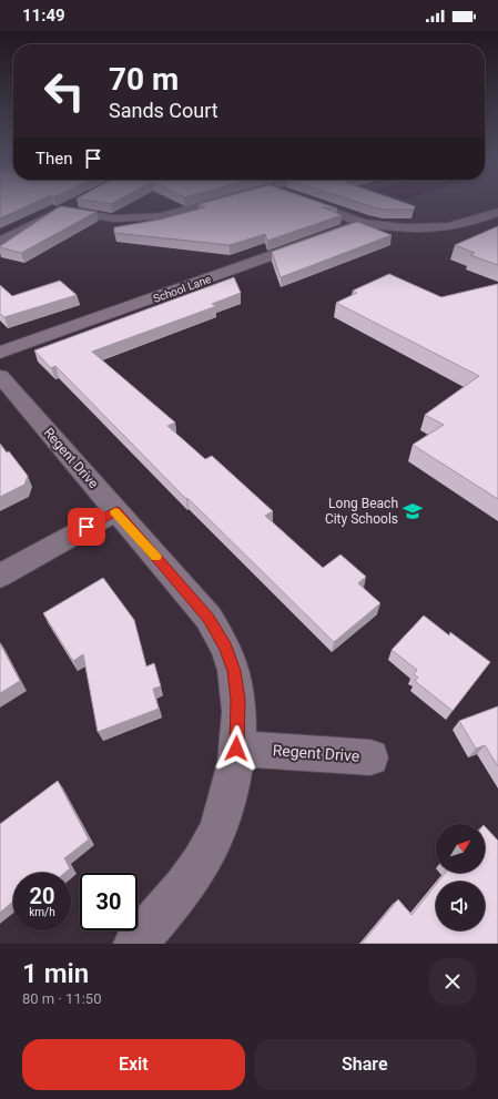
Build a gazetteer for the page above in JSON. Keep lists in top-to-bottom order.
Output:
{
  "streets": {
    "street": ["School Lane", "Regent Drive"]
  },
  "places": {
    "school or university": ["Long Beach City Schools"]
  },
  "north": "top right",
  "page": {
    "status": "11:49",
    "turn": ["70 m", "Sands Court"],
    "then": "Then",
    "speed": "20 km/h",
    "limit": "30",
    "heading": ["1 min", "80 m · 11:50"],
    "buttons": ["Exit", "Share"]
  }
}
